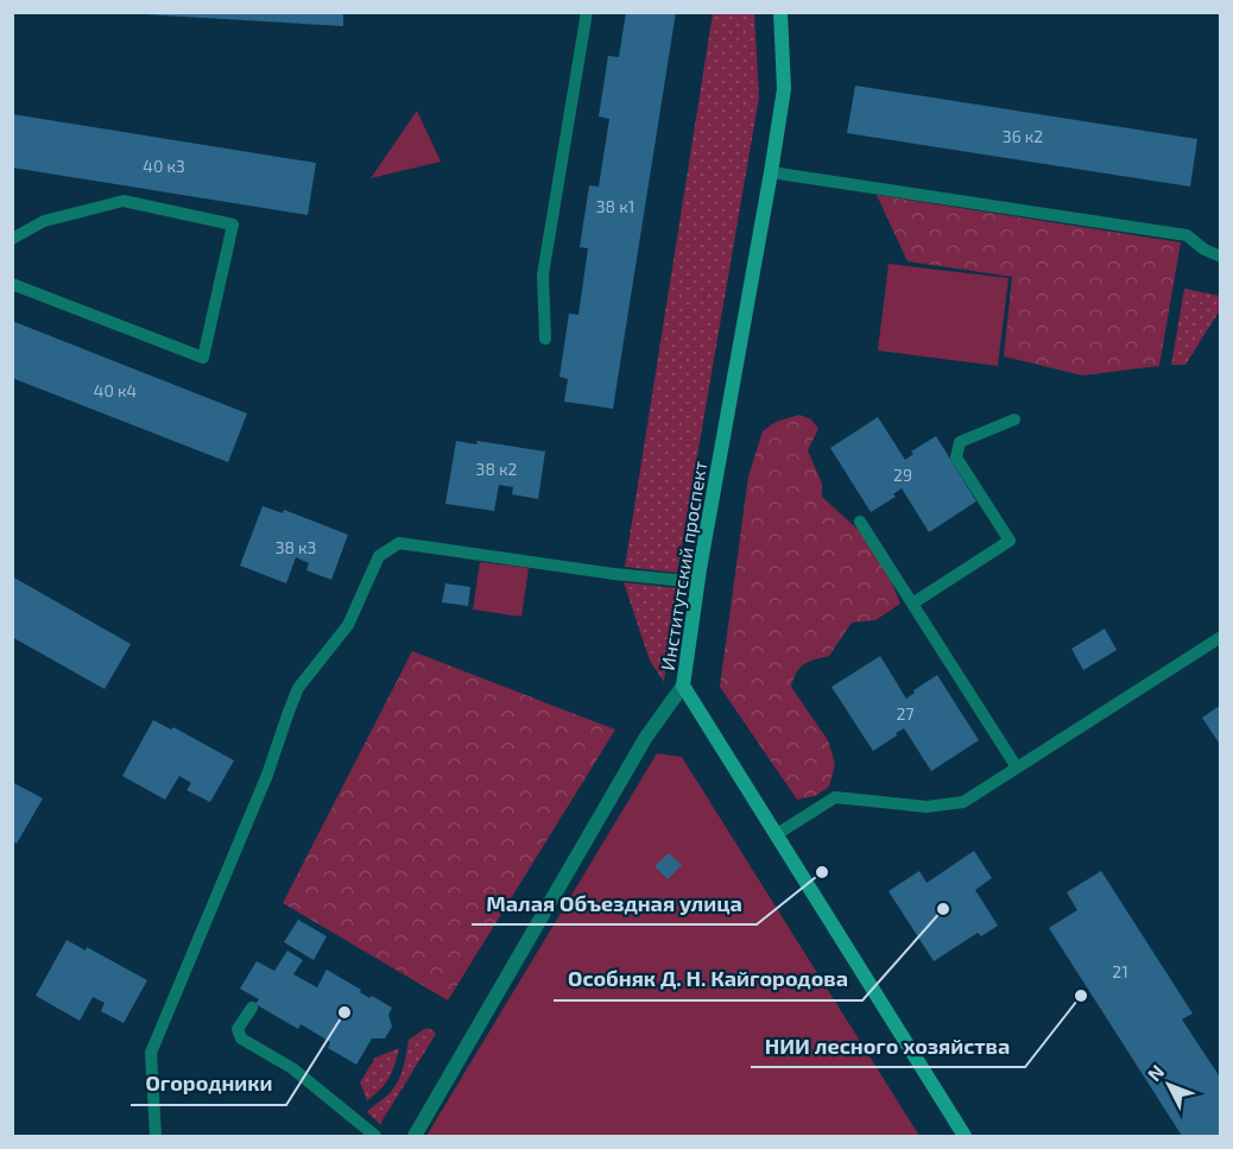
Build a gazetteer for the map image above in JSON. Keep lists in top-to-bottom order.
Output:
{
  "streets": {
    "street": ["Институтский проспект"]
  },
  "places": [
    "Малая Объездная улица",
    "Особняк Д. Н. Кайгородова",
    "НИИ лесного хозяйства",
    "Огородники"
  ],
  "house_numbers": [
    "36 к2",
    "40 к3",
    "38 к1",
    "40 к4",
    "38 к2",
    "29",
    "38 к3",
    "27",
    "21"
  ],
  "north": "top left"
}
